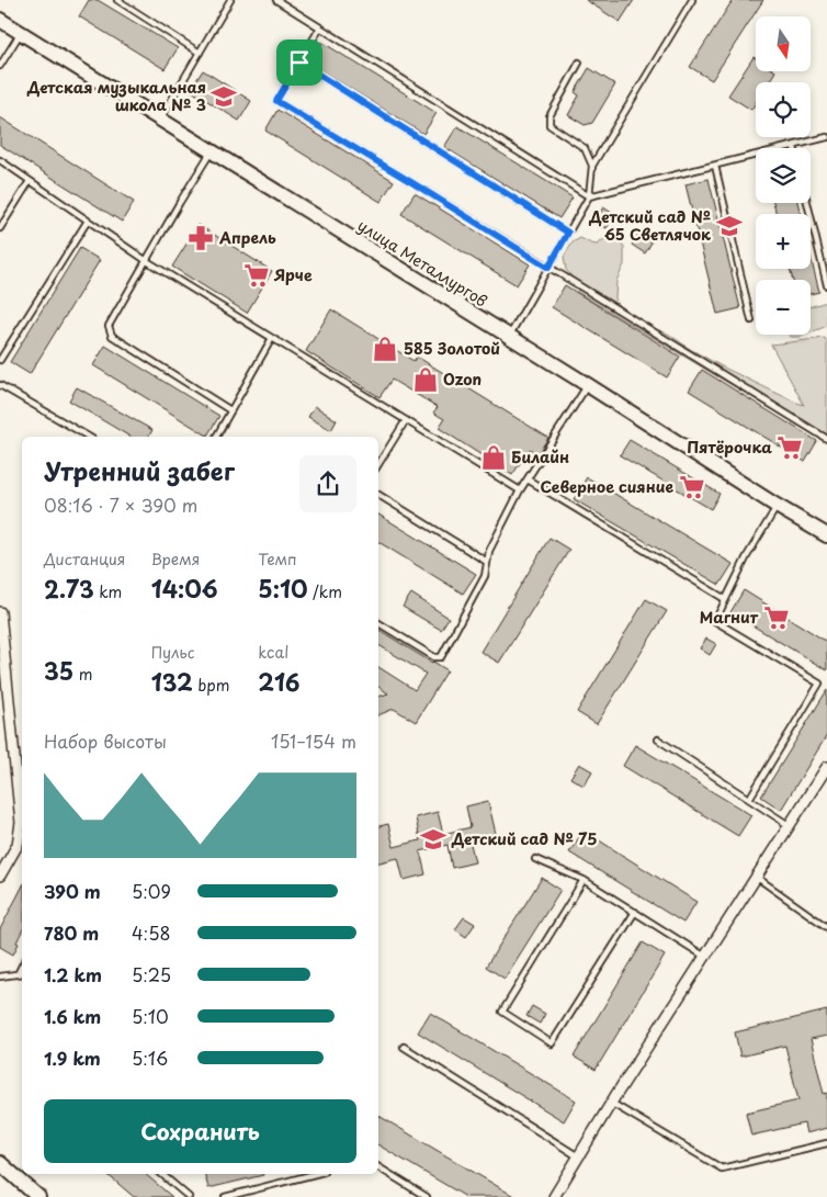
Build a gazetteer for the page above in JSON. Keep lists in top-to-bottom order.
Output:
{
  "streets": {
    "main road": ["улица Металлургов"]
  },
  "places": {
    "school or university": ["Детская музыкальная школа № 3", "Детский сад № 65 Светлячок", "Детский сад № 75"],
    "pharmacy": ["Апрель"],
    "supermarket": [
      "Ярче",
      "Пятёрочка",
      "Северное сияние",
      "Магнит"
    ],
    "shop": ["585 Золотой", "Ozon", "Билайн"]
  },
  "north": "bottom",
  "page": {
    "map_buttons": ["+", "−"],
    "heading": ["Утренний забег", "08:16 · 7 × 390 m"],
    "stats": [
      ["Дистанция", "2.73 km"],
      ["Время", "14:06"],
      ["Темп", "5:10 /km"],
      ["35 m"],
      ["Пульс", "132 bpm"],
      ["kcal", "216"]
    ],
    "chart": ["Набор высоты", "151–154 m"],
    "list": [
      {
        "name": "390 m",
        "note": "5:09"
      },
      {
        "name": "780 m",
        "note": "4:58"
      },
      {
        "name": "1.2 km",
        "note": "5:25"
      },
      {
        "name": "1.6 km",
        "note": "5:10"
      },
      {
        "name": "1.9 km",
        "note": "5:16"
      }
    ],
    "buttons": "Сохранить"
  }
}
